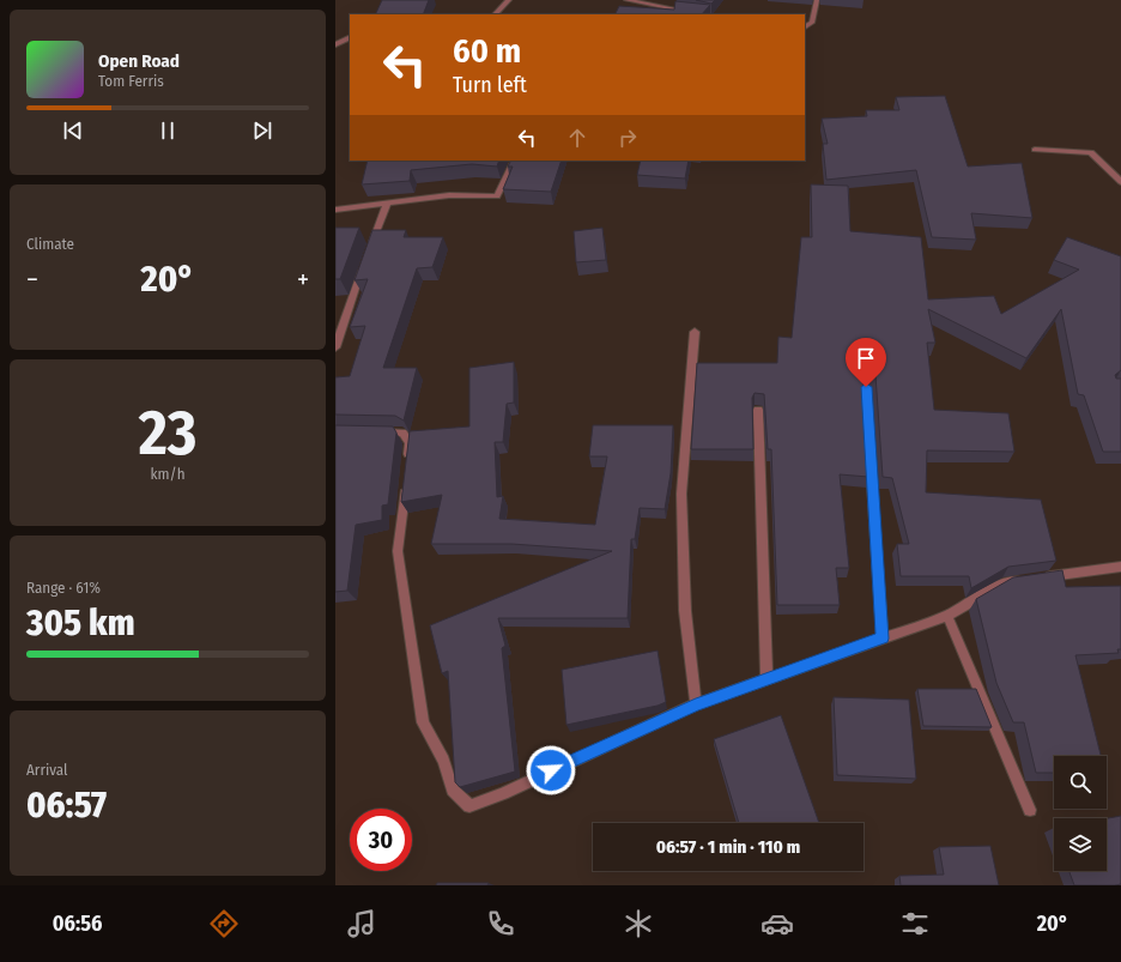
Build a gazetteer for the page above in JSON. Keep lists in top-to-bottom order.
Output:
{
  "page": {
    "turn": ["60 m", "Turn left"],
    "song": ["Open Road", "Tom Ferris"],
    "tile": [
      "Climate",
      ["23", "km/h"],
      ["Range · 61%", "305 km"],
      ["Arrival", "06:57"]
    ],
    "heat": ["−", "20°", "+"],
    "limit": "30",
    "trip": "06:57 · 1 min · 110 m",
    "tabs": ["06:56", "20°"]
  }
}
